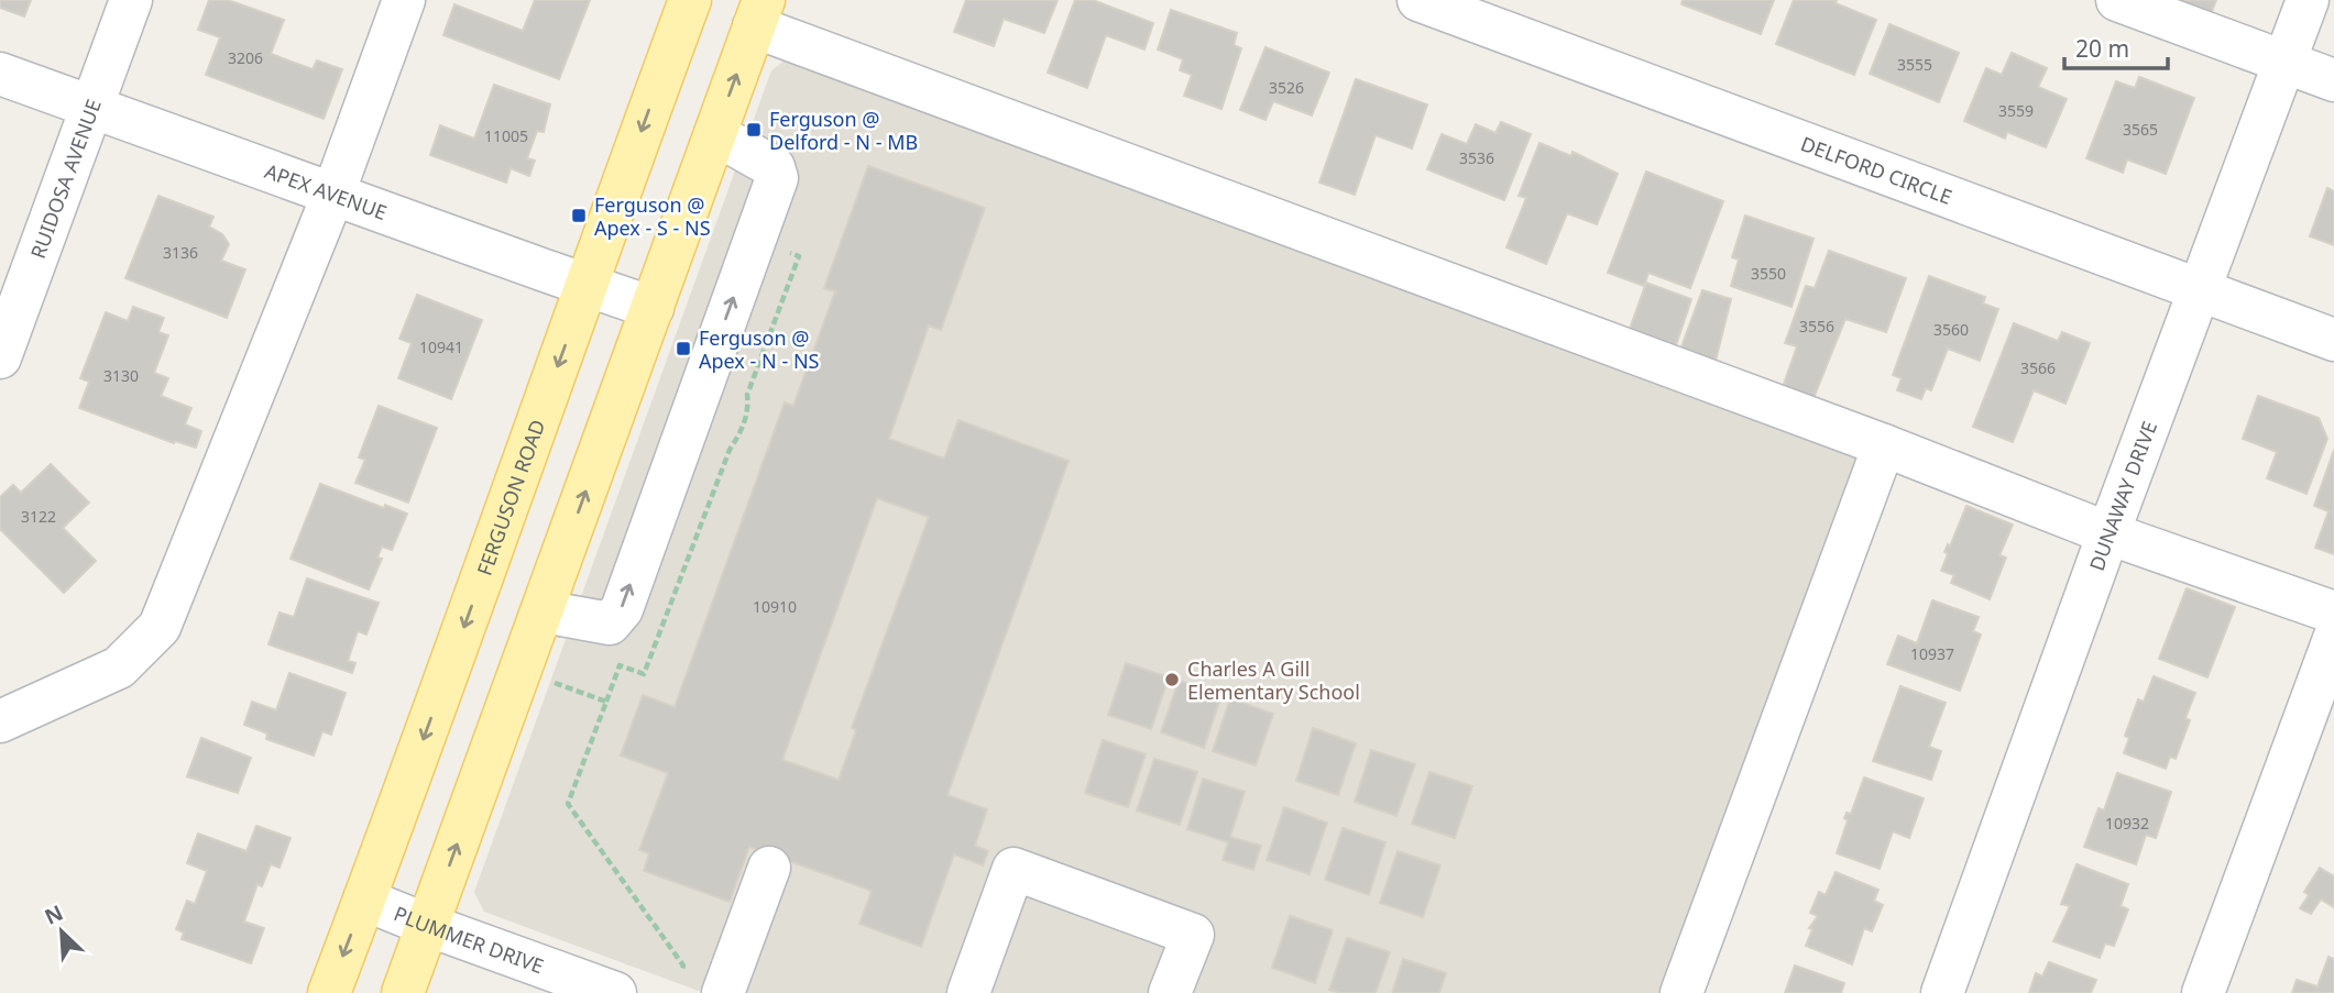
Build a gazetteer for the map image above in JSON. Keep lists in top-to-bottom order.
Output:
{
  "streets": {
    "main road": ["FERGUSON ROAD"],
    "street": [
      "DELFORD CIRCLE",
      "RUIDOSA AVENUE",
      "APEX AVENUE",
      "DUNAWAY DRIVE",
      "PLUMMER DRIVE"
    ]
  },
  "crossings": [
    ["DELFORD CIRCLE", "DUNAWAY DRIVE"],
    ["RUIDOSA AVENUE", "APEX AVENUE"],
    ["APEX AVENUE", "FERGUSON ROAD"],
    ["FERGUSON ROAD", "PLUMMER DRIVE"]
  ],
  "places": {
    "transit": ["Ferguson @ Delford - N - MB", "Ferguson @ Apex - S - NS", "Ferguson @ Apex - N - NS"],
    "other": ["Charles A Gill Elementary School"]
  },
  "house_numbers": [
    "3206",
    "3555",
    "3526",
    "3559",
    "3565",
    "11005",
    "3536",
    "3136",
    "3550",
    "3556",
    "3560",
    "10941",
    "3566",
    "3130",
    "3122",
    "10910",
    "10937",
    "10932"
  ],
  "scale_bar": "20 m",
  "north": "top left"
}
